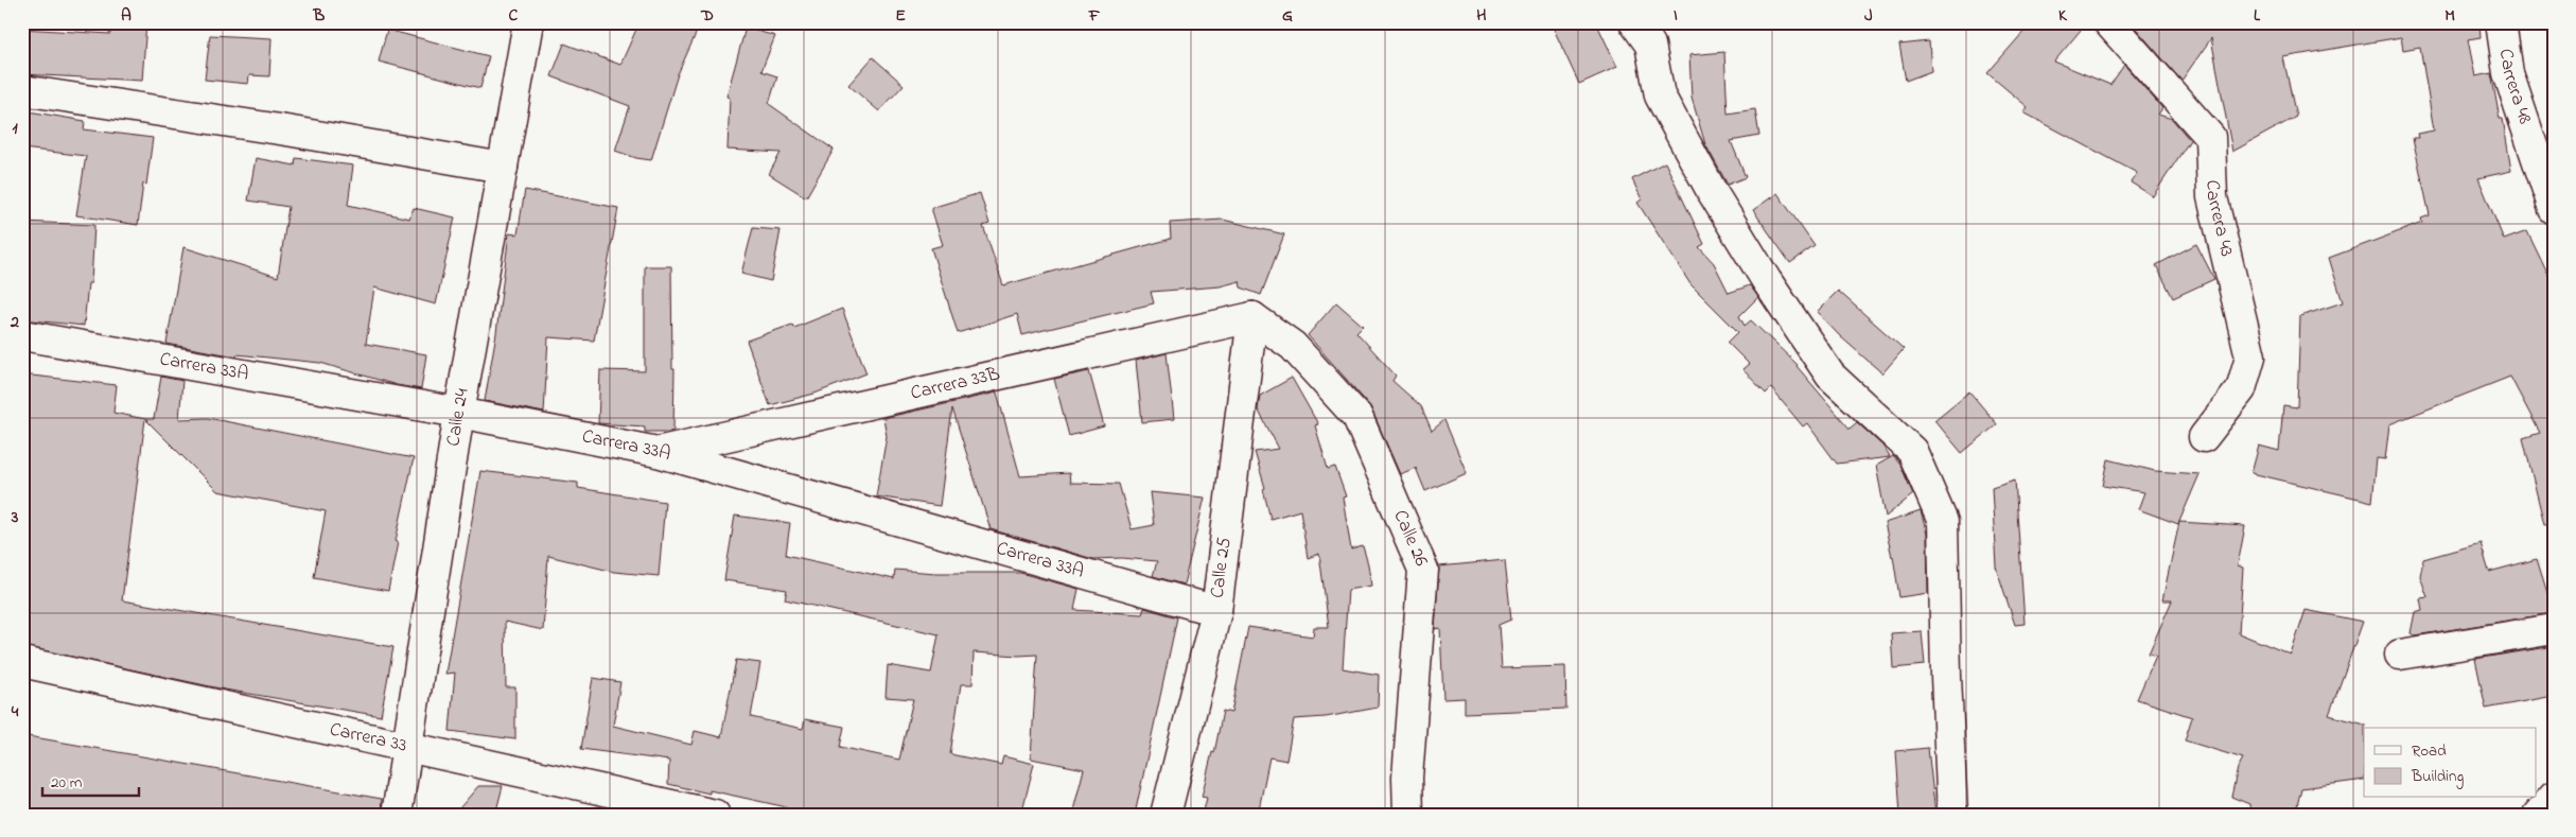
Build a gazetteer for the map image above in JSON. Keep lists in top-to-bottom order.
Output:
{
  "streets": {
    "street": [
      "Carrera 48",
      "Carrera 43",
      "Carrera 33A",
      "Carrera 33B",
      "Calle 24",
      "Calle 26",
      "Calle 25",
      "Carrera 33"
    ]
  },
  "crossings": [
    ["Carrera 33A", "Carrera 33B"],
    ["Carrera 33A", "Calle 24"],
    ["Carrera 33A", "Calle 25"],
    ["Carrera 33B", "Calle 26"],
    ["Carrera 33B", "Calle 25"],
    ["Calle 24", "Carrera 33"],
    ["Calle 26", "Calle 25"]
  ],
  "legend": ["Road", "Building"],
  "scale_bar": "20 m",
  "grid": {
    "columns": [
      "A",
      "B",
      "C",
      "D",
      "E",
      "F",
      "G",
      "H",
      "I",
      "J",
      "K",
      "L",
      "M"
    ],
    "rows": [
      "1",
      "2",
      "3",
      "4"
    ]
  }
}
